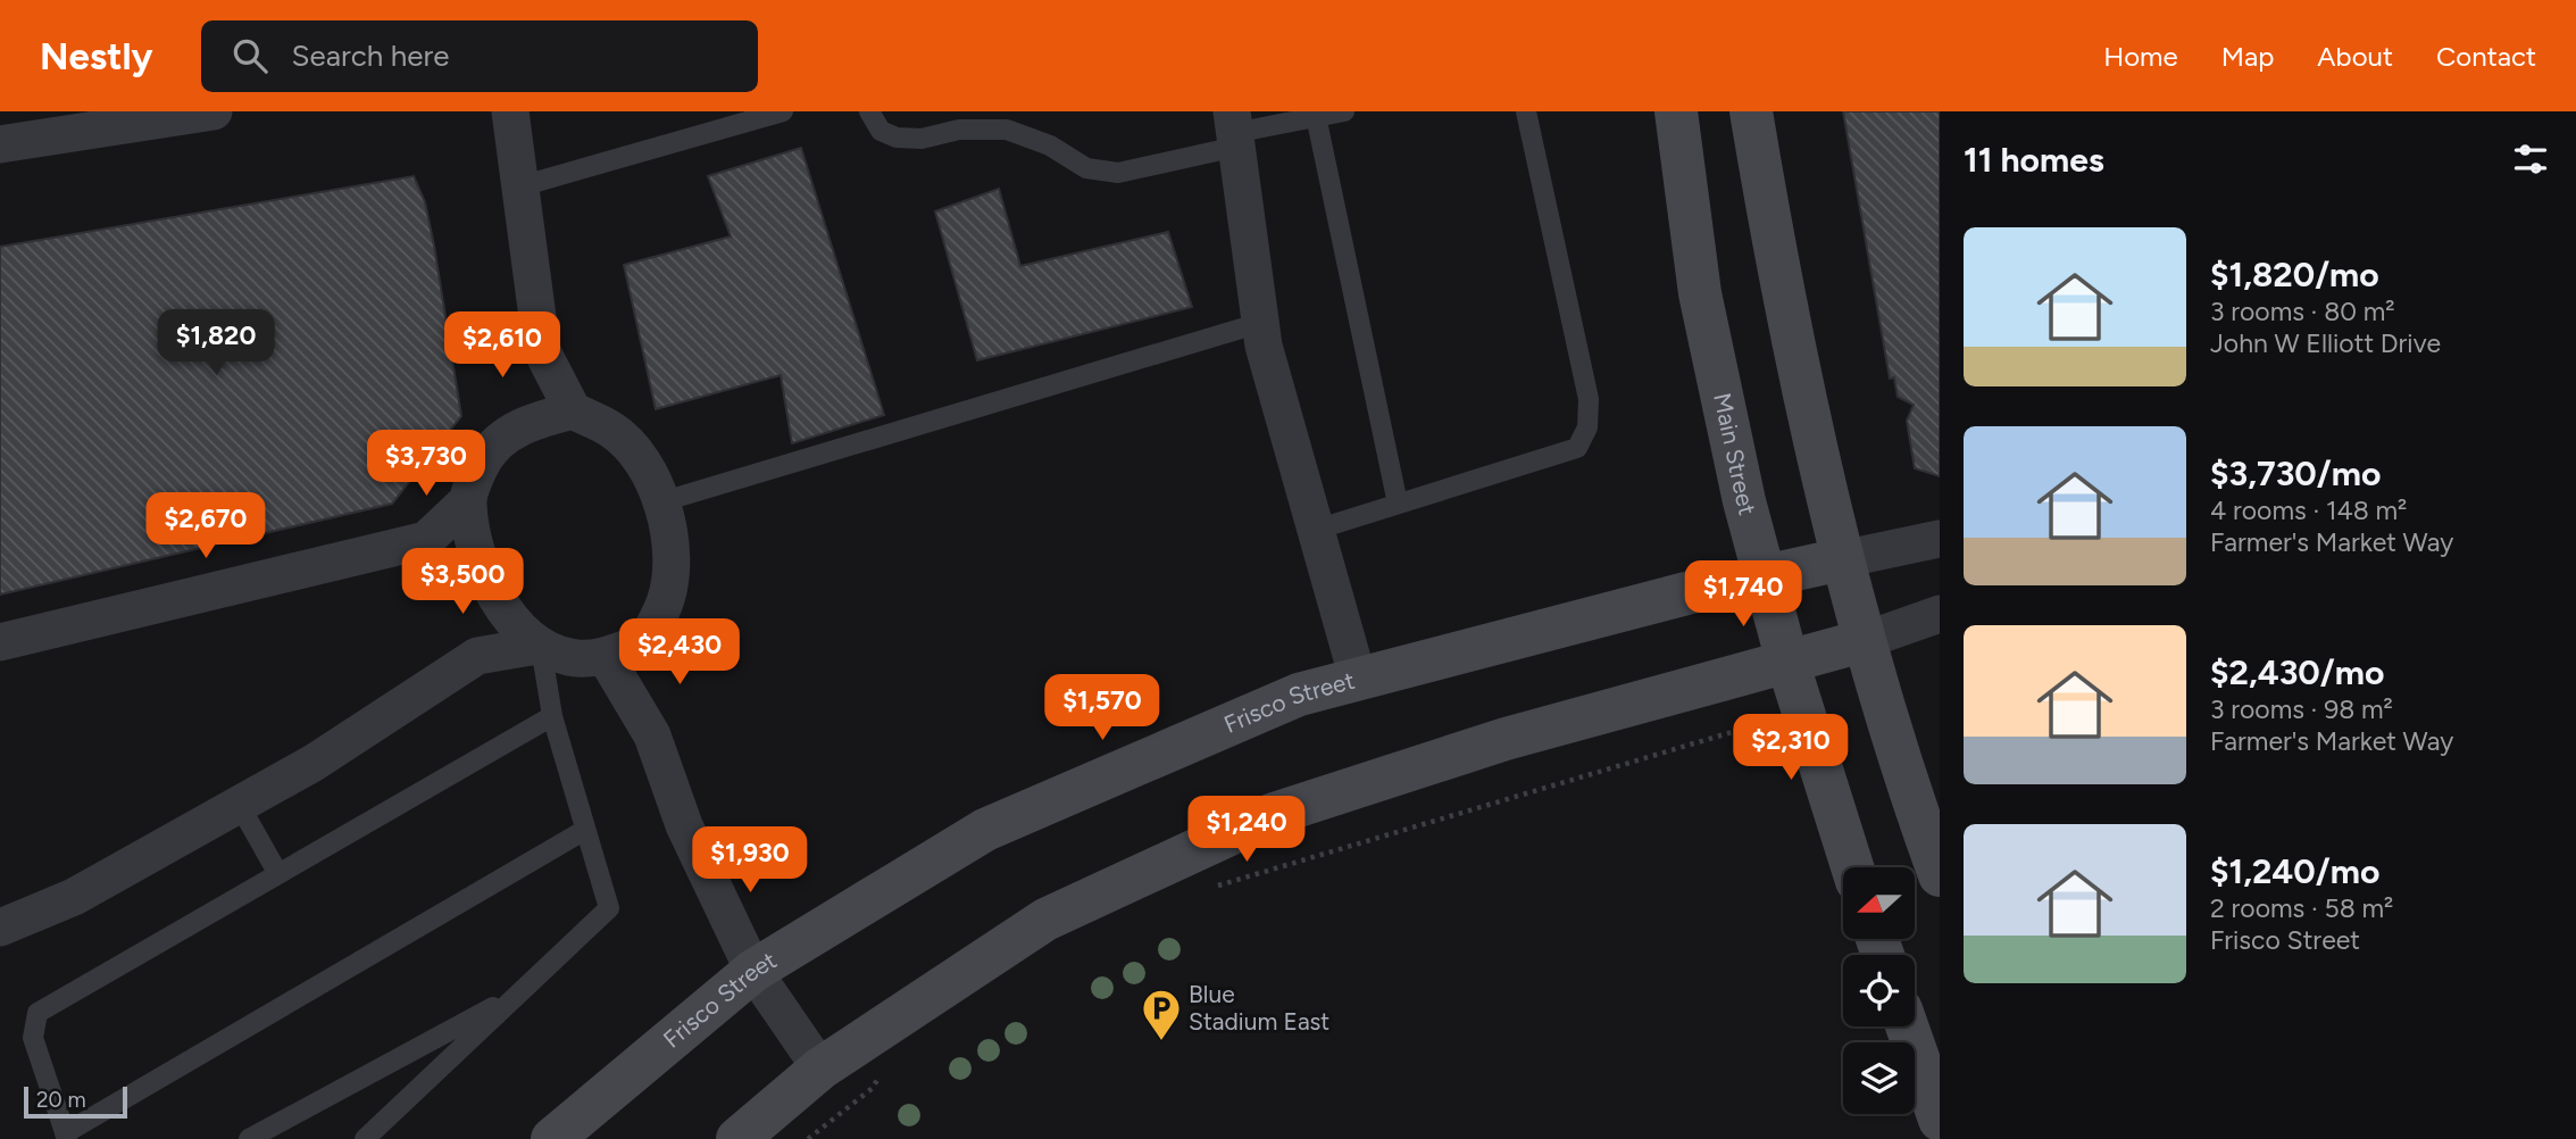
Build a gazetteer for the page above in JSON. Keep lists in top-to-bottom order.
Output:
{
  "streets": {
    "street": ["Main Street", "Frisco Street"]
  },
  "crossings": [
    ["Main Street", "Frisco Street"]
  ],
  "places": {
    "parking": ["Blue Stadium East"]
  },
  "scale_bar": "20 m",
  "north": "left",
  "page": {
    "header": "Nestly",
    "search": "Search here",
    "nav": [
      "Home",
      "Map",
      "About",
      "Contact"
    ],
    "heading": "11 homes",
    "list": [
      {
        "name": "$1,820/mo",
        "note": "3 rooms · 80 m² · John W Elliott Drive"
      },
      {
        "name": "$3,730/mo",
        "note": "4 rooms · 148 m² · Farmer's Market Way"
      },
      {
        "name": "$2,430/mo",
        "note": "3 rooms · 98 m² · Farmer's Market Way"
      },
      {
        "name": "$1,240/mo",
        "note": "2 rooms · 58 m² · Frisco Street"
      }
    ],
    "price": [
      "$1,820",
      "$2,610",
      "$3,730",
      "$2,670",
      "$3,500",
      "$1,740",
      "$2,430",
      "$1,570",
      "$2,310",
      "$1,240",
      "$1,930"
    ],
    "scale": "20 m"
  }
}
